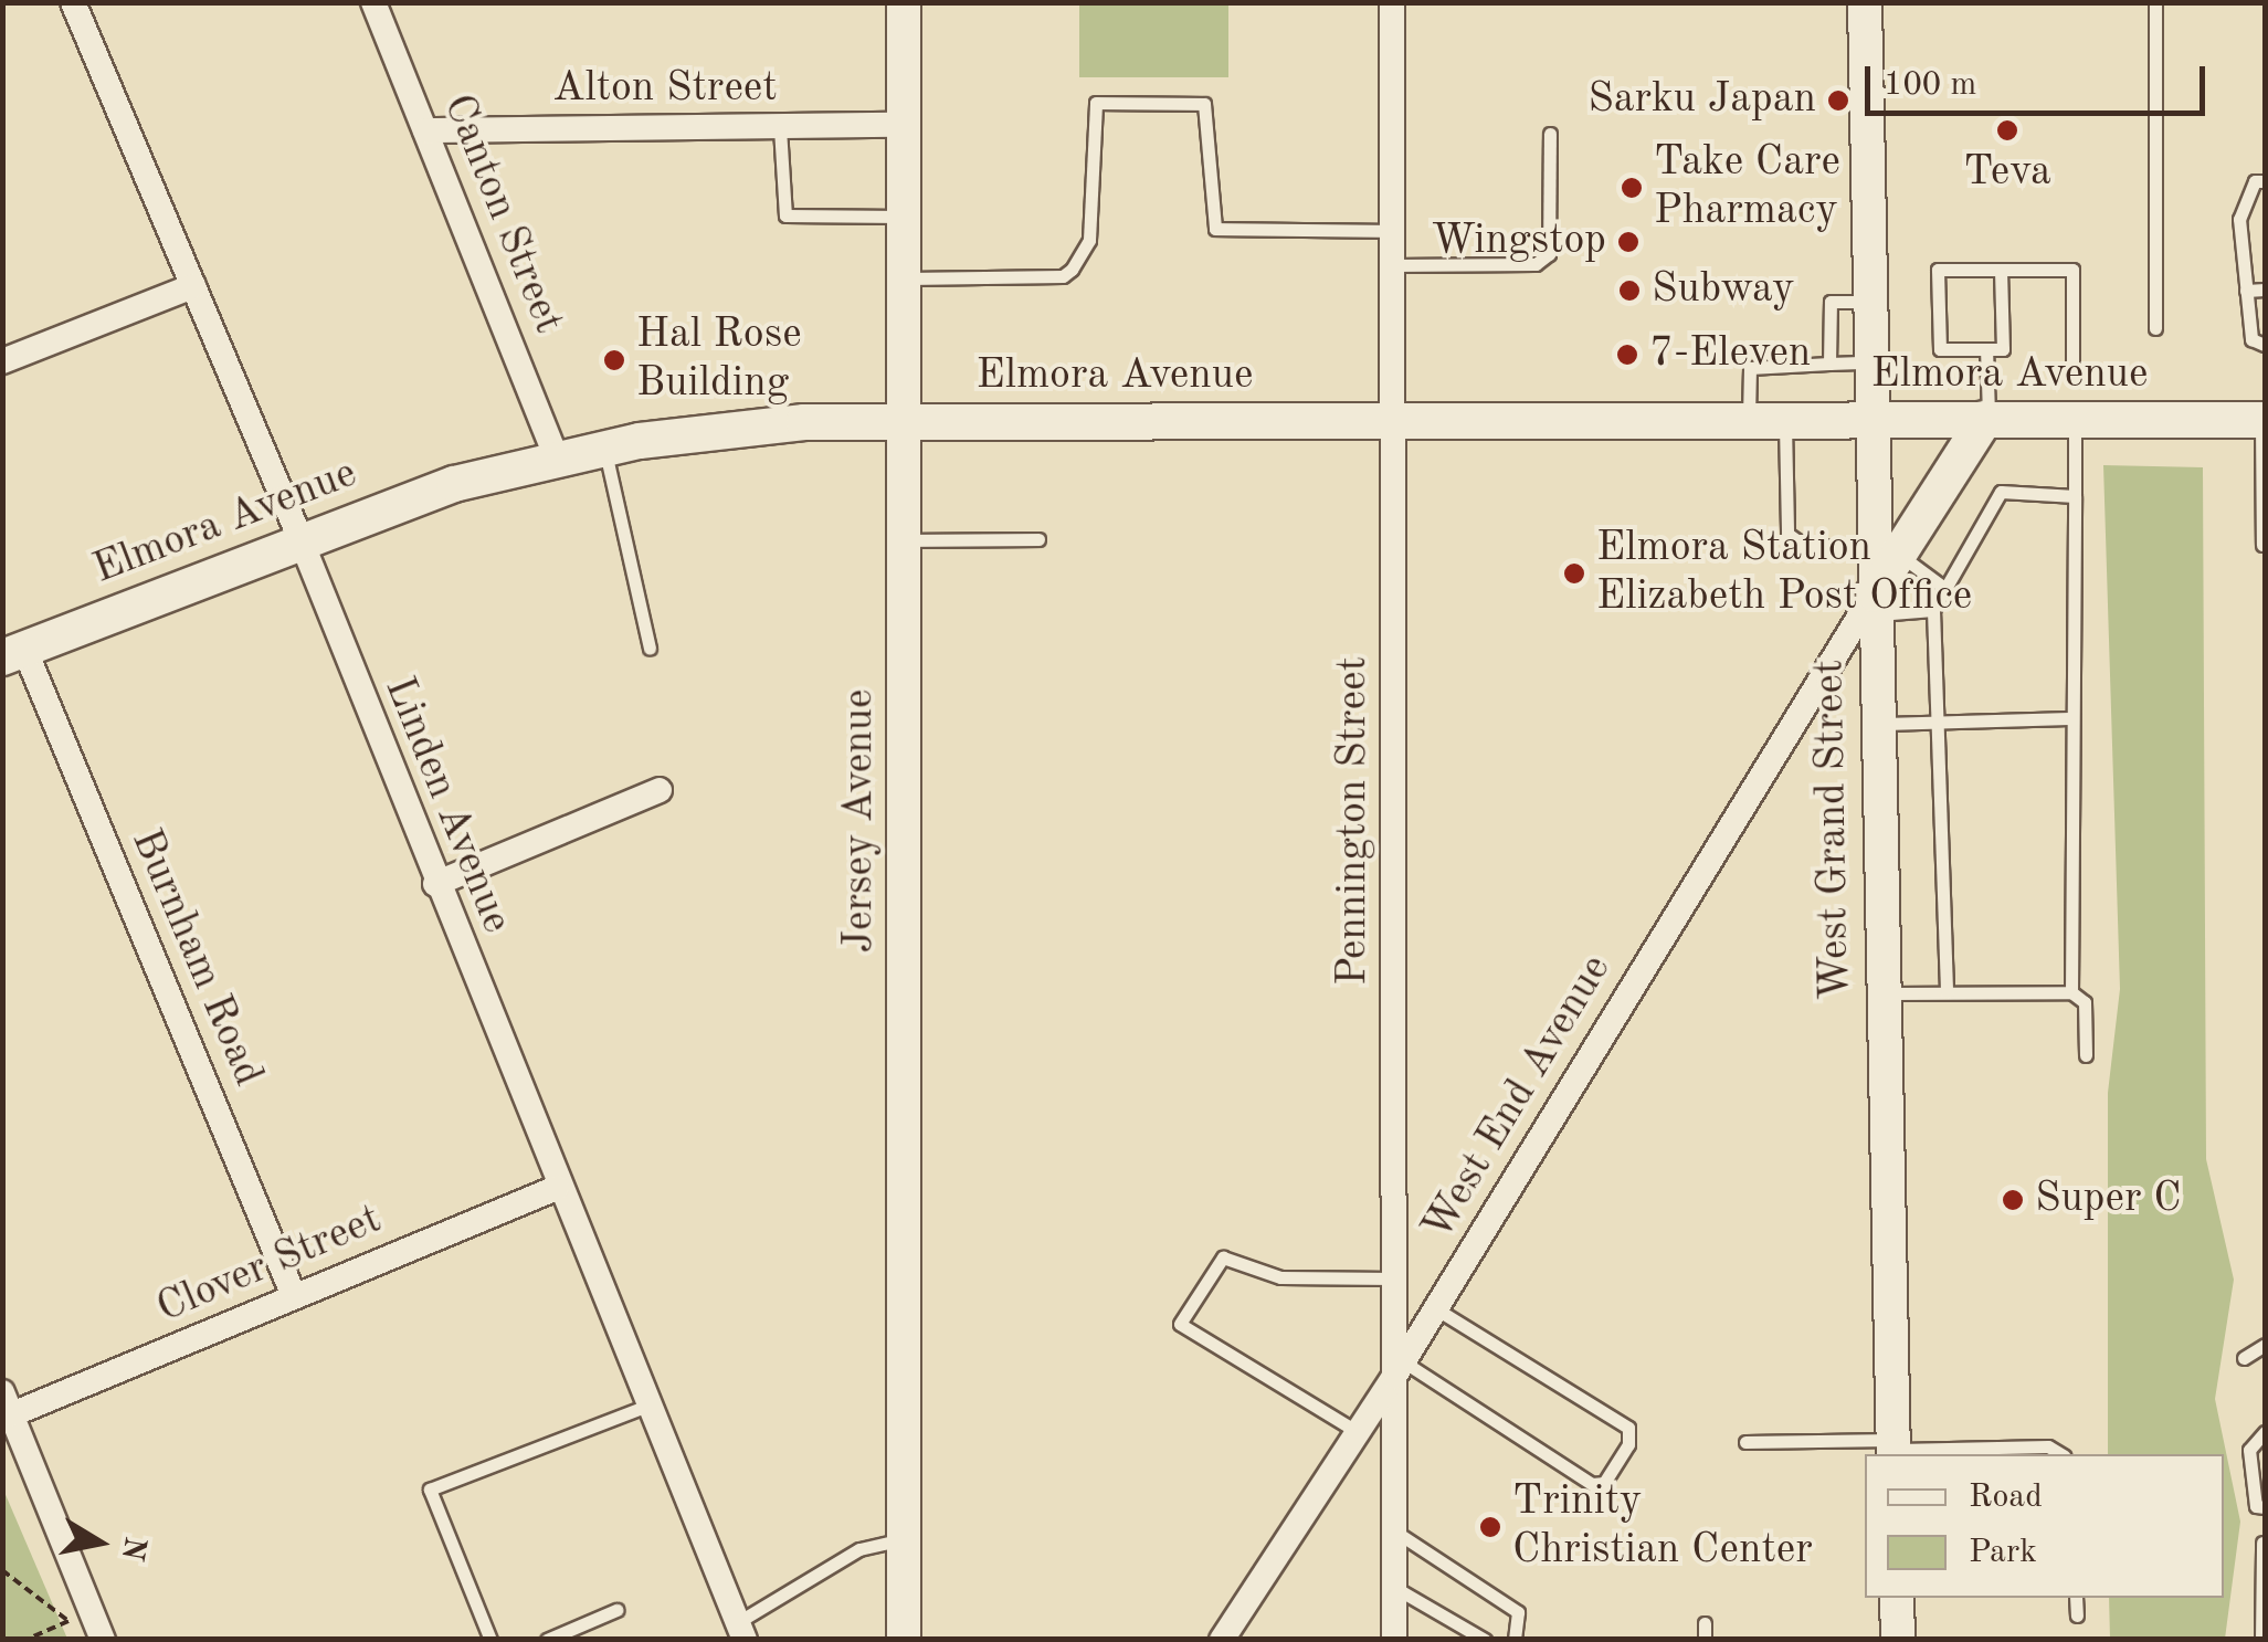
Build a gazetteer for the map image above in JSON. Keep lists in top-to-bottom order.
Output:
{
  "streets": {
    "main road": ["Elmora Avenue"],
    "street": [
      "Alton Street",
      "Canton Street",
      "Linden Avenue",
      "Jersey Avenue",
      "Pennington Street",
      "West Grand Street",
      "Burnham Road",
      "West End Avenue",
      "Clover Street"
    ]
  },
  "crossings": [
    ["Alton Street", "Canton Street"],
    ["Alton Street", "Jersey Avenue"],
    ["Canton Street", "Elmora Avenue"],
    ["Elmora Avenue", "Linden Avenue"],
    ["Elmora Avenue", "Jersey Avenue"],
    ["Elmora Avenue", "Pennington Street"],
    ["Elmora Avenue", "Burnham Road"],
    ["Linden Avenue", "Clover Street"],
    ["Pennington Street", "West End Avenue"],
    ["West Grand Street", "West End Avenue"],
    ["Burnham Road", "Clover Street"]
  ],
  "places": [
    "Sarku Japan",
    "Teva",
    "Take Care Pharmacy",
    "Wingstop",
    "Subway",
    "7-Eleven",
    "Hal Rose Building",
    "Elmora Station Elizabeth Post Office",
    "Super C",
    "Trinity Christian Center"
  ],
  "legend": ["Road", "Park"],
  "scale_bar": "100 m",
  "north": "right"
}
